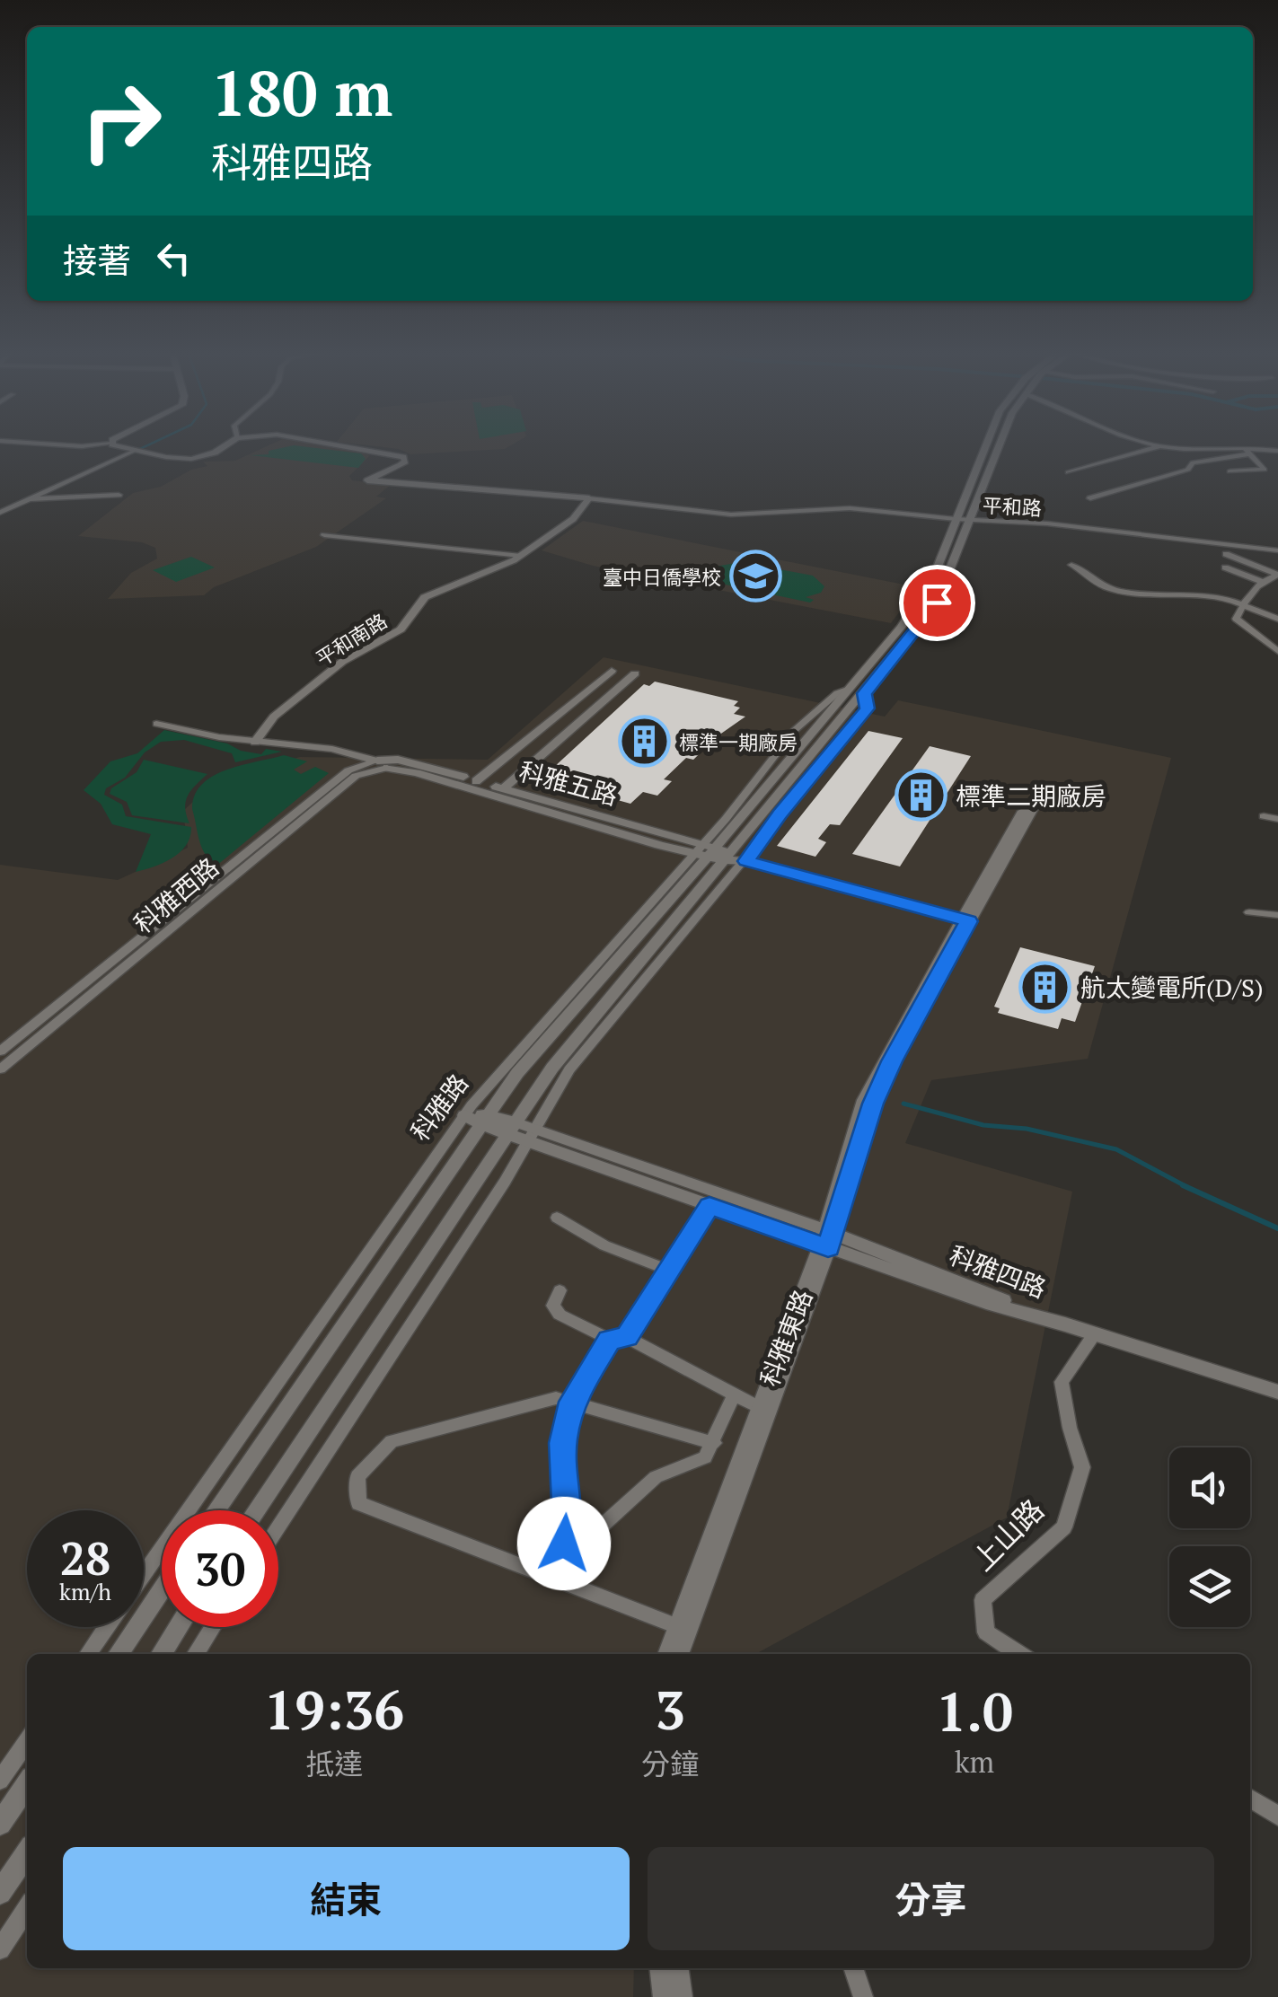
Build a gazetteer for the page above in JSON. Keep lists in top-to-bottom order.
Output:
{
  "streets": {
    "street": [
      "平和路",
      "平和南路",
      "科雅五路",
      "科雅西路",
      "科雅路",
      "科雅四路",
      "科雅東路",
      "上山路"
    ]
  },
  "crossings": [
    ["平和路", "平和南路"],
    ["平和路", "科雅路"],
    ["科雅五路", "科雅西路"],
    ["科雅五路", "科雅路"],
    ["科雅路", "科雅四路"],
    ["科雅四路", "科雅東路"],
    ["科雅四路", "上山路"]
  ],
  "places": {
    "school or university": ["臺中日僑學校"],
    "building": ["標準一期廠房", "標準二期廠房", "航太變電所(D/S)"]
  },
  "page": {
    "turn": ["180 m", "科雅四路"],
    "then": "接著",
    "speed": "28 km/h",
    "limit": "30",
    "eta": [
      "19:36",
      "抵達",
      "3",
      "分鐘",
      "1.0",
      "km"
    ],
    "buttons": ["結束", "分享"]
  }
}
